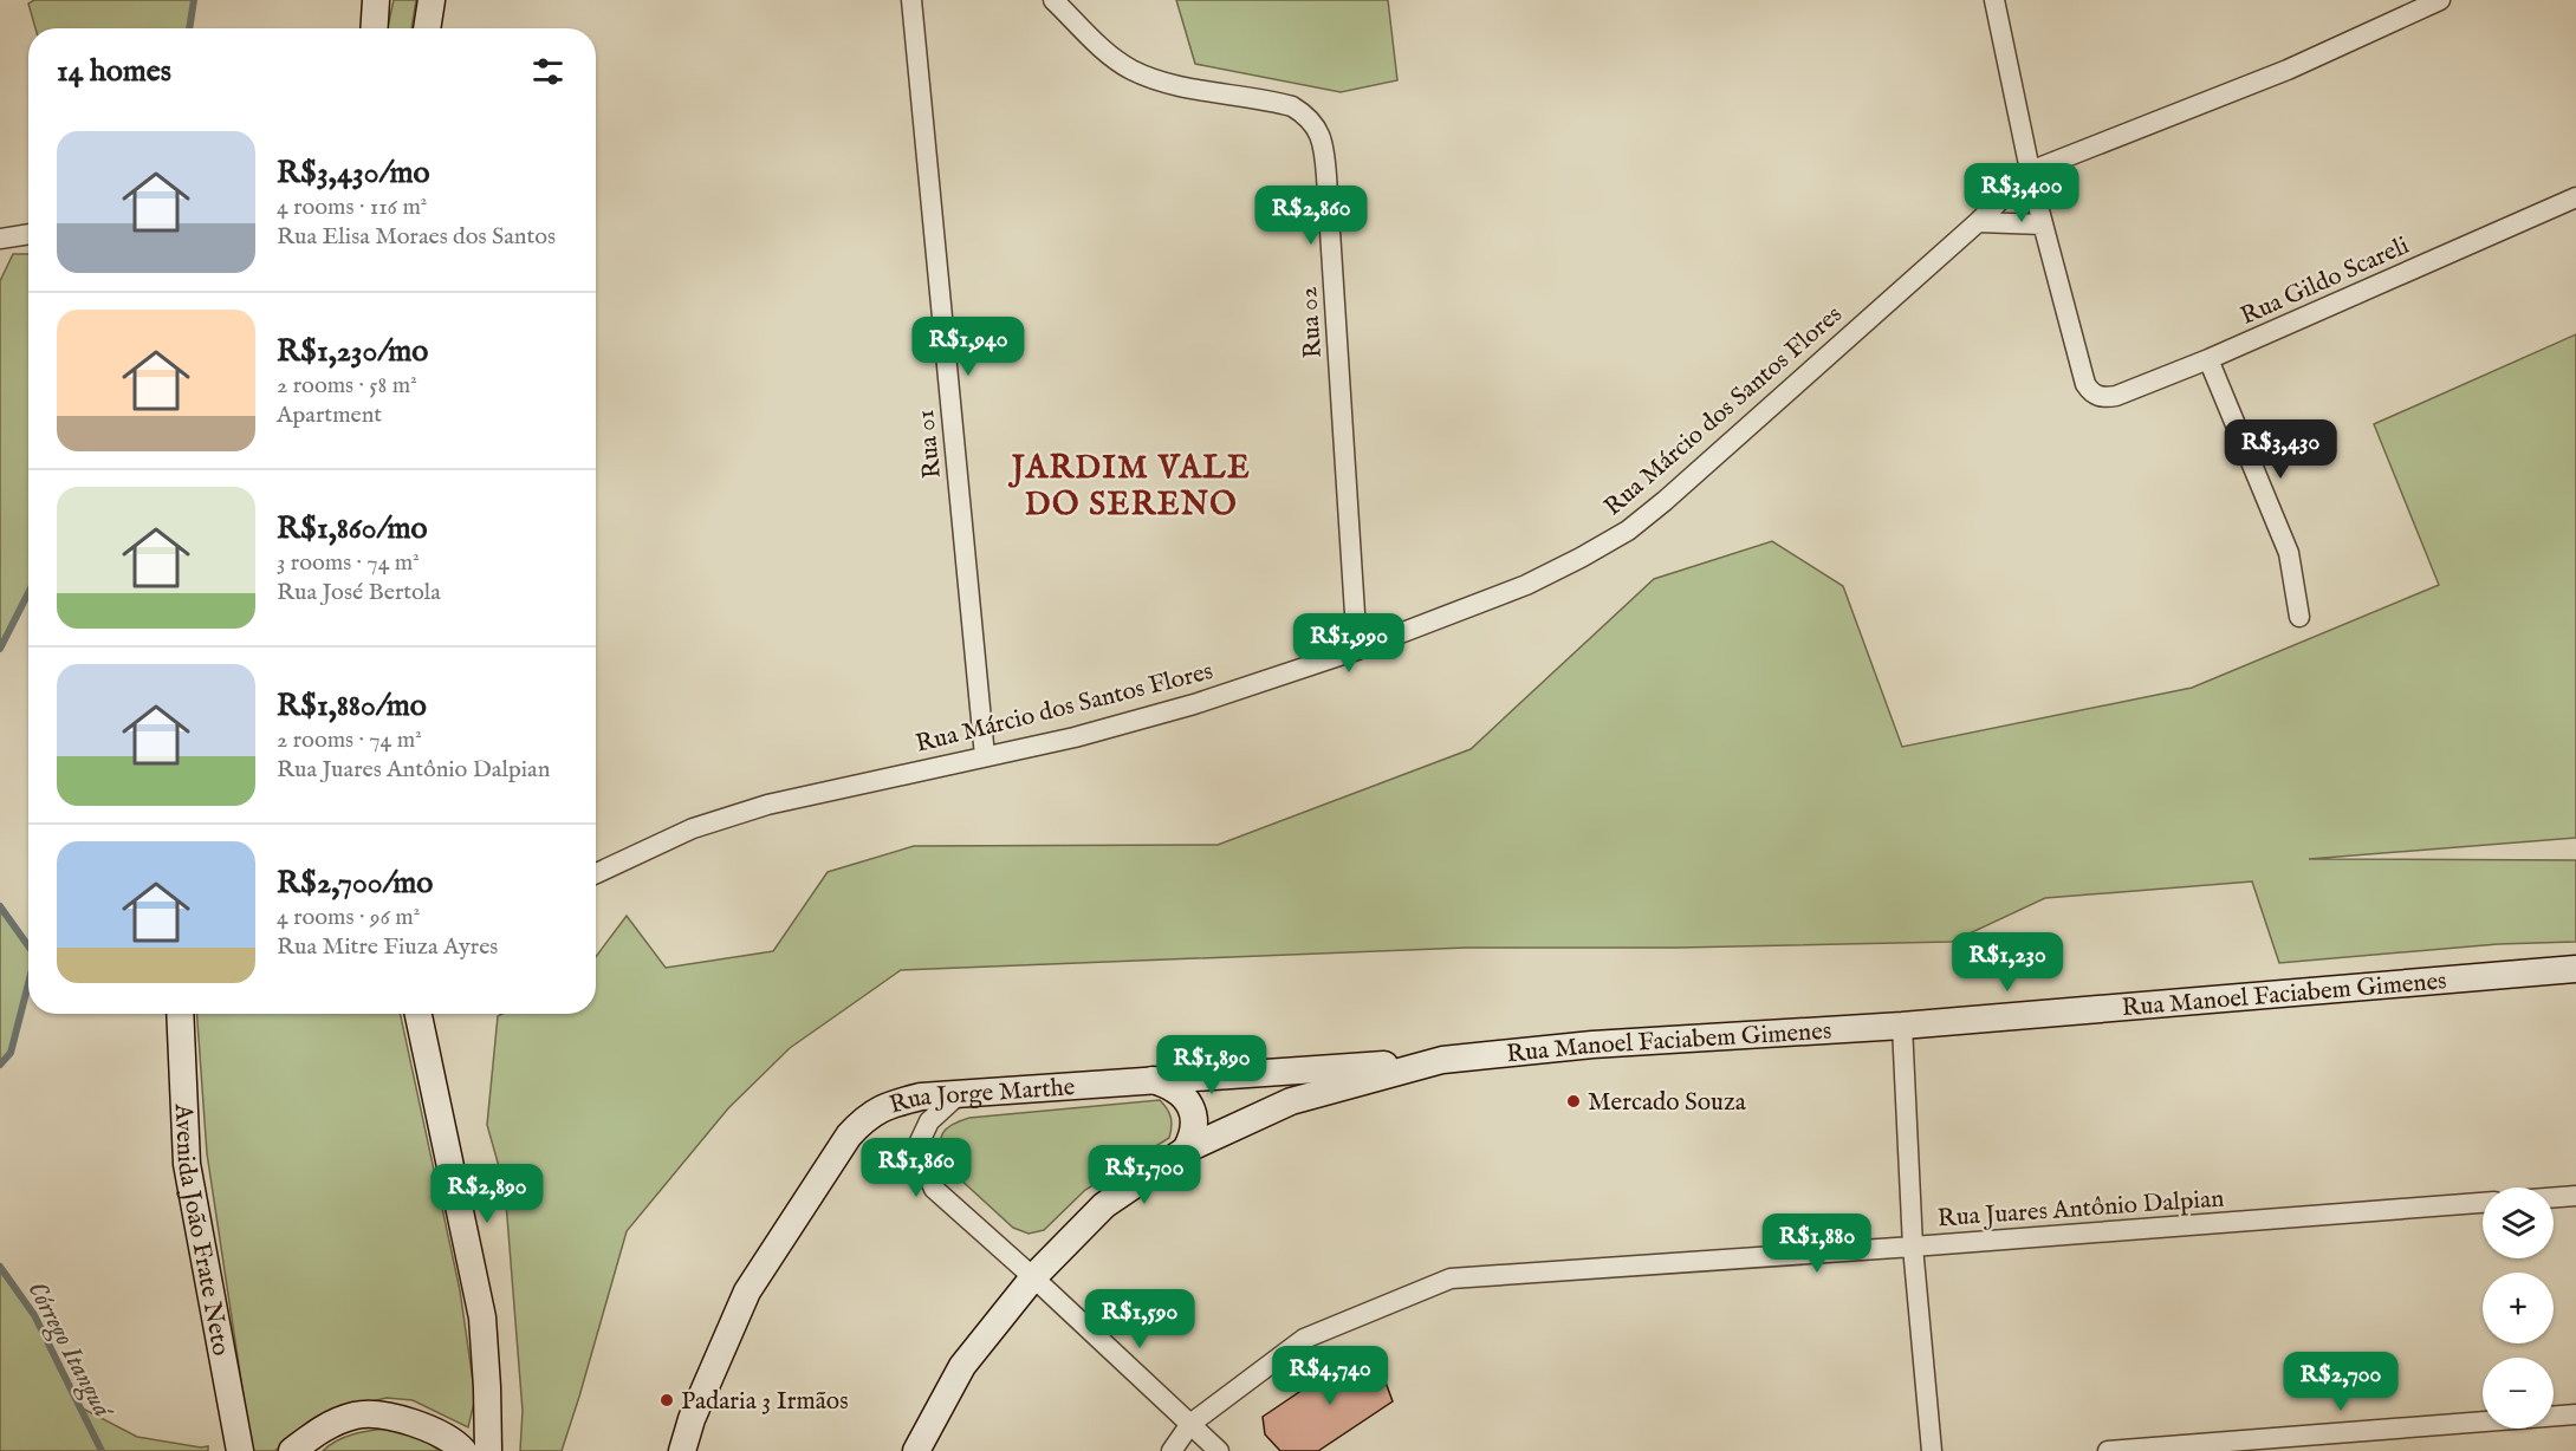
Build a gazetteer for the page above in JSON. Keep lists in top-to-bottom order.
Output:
{
  "streets": {
    "street": [
      "Rua Gildo Scareli",
      "Rua 02",
      "Rua Márcio dos Santos Flores",
      "Rua 01",
      "Rua Manoel Faciabem Gimenes",
      "Rua Jorge Marthe",
      "Rua Juares Antônio Dalpian",
      "Avenida João Frate Neto"
    ]
  },
  "crossings": [
    ["Rua 02", "Rua Márcio dos Santos Flores"],
    ["Rua Márcio dos Santos Flores", "Rua 01"],
    ["Rua Manoel Faciabem Gimenes", "Rua Jorge Marthe"]
  ],
  "districts": ["JARDIM VALE DO SERENO"],
  "water": ["Córrego Itanguá"],
  "places": ["Mercado Souza", "Padaria 3 Irmãos"],
  "page": {
    "heading": "14 homes",
    "list": [
      {
        "name": "R$3,430/mo",
        "note": "4 rooms · 116 m² · Rua Elisa Moraes dos Santos"
      },
      {
        "name": "R$1,230/mo",
        "note": "2 rooms · 58 m² · Apartment"
      },
      {
        "name": "R$1,860/mo",
        "note": "3 rooms · 74 m² · Rua José Bertola"
      },
      {
        "name": "R$1,880/mo",
        "note": "2 rooms · 74 m² · Rua Juares Antônio Dalpian"
      },
      {
        "name": "R$2,700/mo",
        "note": "4 rooms · 96 m² · Rua Mitre Fiuza Ayres"
      }
    ],
    "price": [
      "R$3,400",
      "R$2,860",
      "R$1,940",
      "R$3,430",
      "R$1,990",
      "R$1,230",
      "R$1,890",
      "R$1,860",
      "R$1,700",
      "R$2,890",
      "R$1,880",
      "R$1,590",
      "R$4,740",
      "R$2,700"
    ],
    "map_buttons": ["+", "−"]
  }
}
